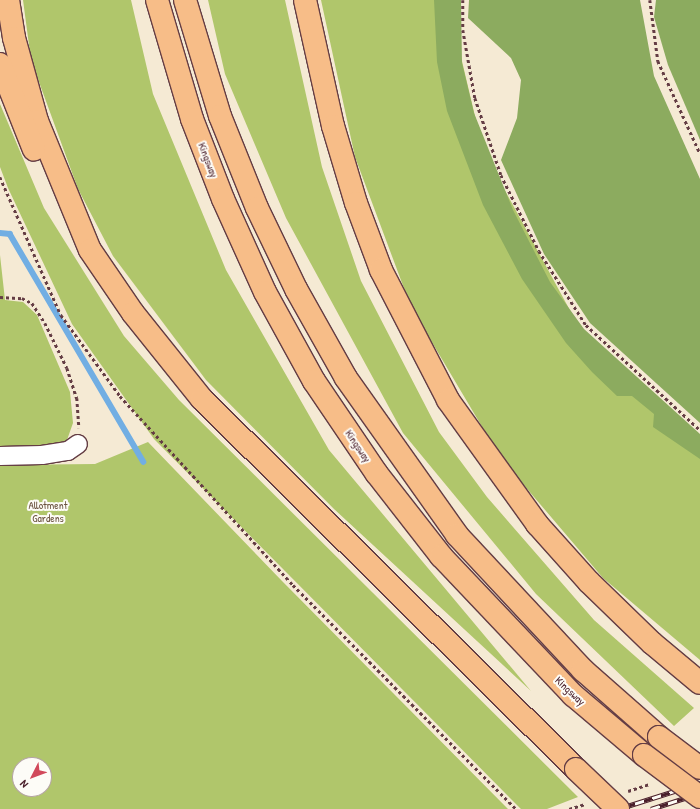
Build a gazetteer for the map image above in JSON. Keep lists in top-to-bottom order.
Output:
{
  "streets": {
    "highway": ["Kingsway"]
  },
  "parks": ["Allotment Gardens"],
  "north": "bottom left"
}
